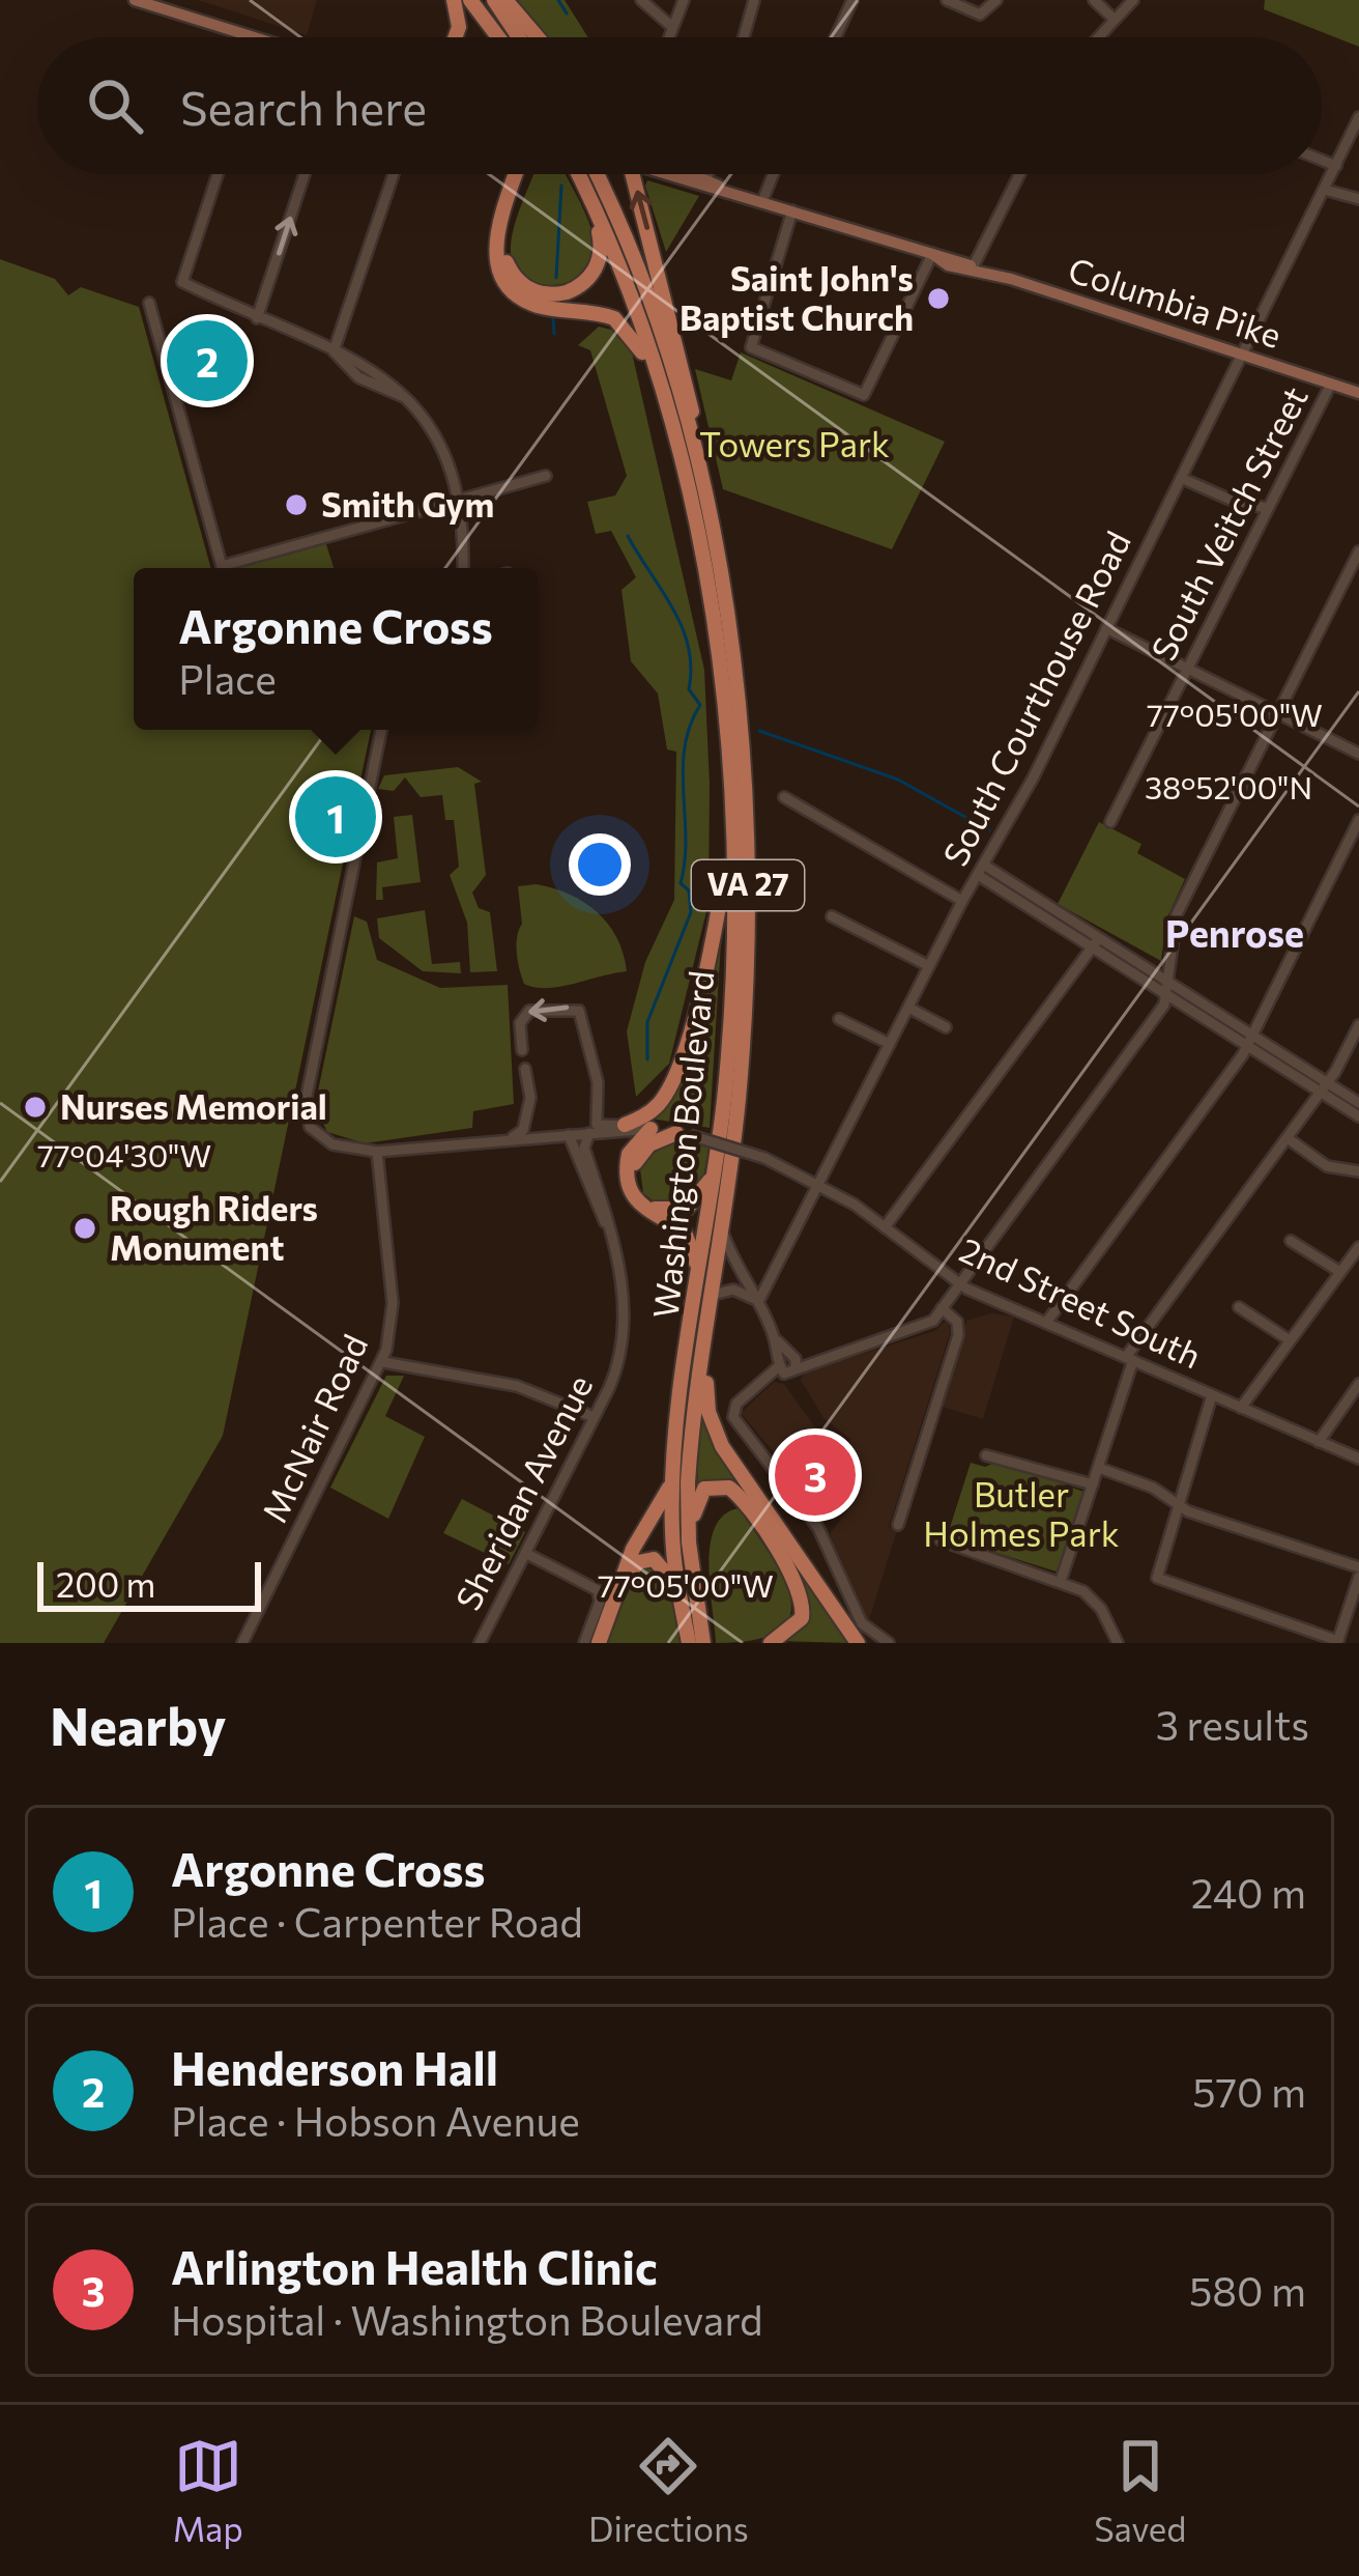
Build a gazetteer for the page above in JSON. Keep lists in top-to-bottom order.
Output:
{
  "streets": {
    "highway": ["VA 27", "Washington Boulevard"],
    "main road": ["Columbia Pike"],
    "street": [
      "South Veitch Street",
      "South Courthouse Road",
      "2nd Street South",
      "McNair Road",
      "Sheridan Avenue"
    ]
  },
  "crossings": [
    ["Columbia Pike", "South Veitch Street"],
    ["Columbia Pike", "South Courthouse Road"],
    ["South Courthouse Road", "2nd Street South"],
    ["2nd Street South", "McNair Road"],
    ["2nd Street South", "Sheridan Avenue"]
  ],
  "districts": ["Penrose"],
  "parks": ["Towers Park", "Butler Holmes Park"],
  "places": [
    "Saint John's Baptist Church",
    "Smith Gym",
    "Nurses Memorial",
    "Rough Riders Monument"
  ],
  "scale_bar": "200 m",
  "page": {
    "search": "Search here",
    "pins": ["2", "1", "3"],
    "popup": ["Argonne Cross", "Place"],
    "scale": "200 m",
    "heading": ["Nearby", "3 results"],
    "list": [
      {
        "mark": "1",
        "name": "Argonne Cross",
        "note": "Place · Carpenter Road",
        "value": "240 m"
      },
      {
        "mark": "2",
        "name": "Henderson Hall",
        "note": "Place · Hobson Avenue",
        "value": "570 m"
      },
      {
        "mark": "3",
        "name": "Arlington Health Clinic",
        "note": "Hospital · Washington Boulevard",
        "value": "580 m"
      }
    ],
    "nav": ["Map", "Directions", "Saved"]
  },
  "coordinates": ["77°05'00\"W", "38°52'00\"N", "77°04'30\"W"]
}
